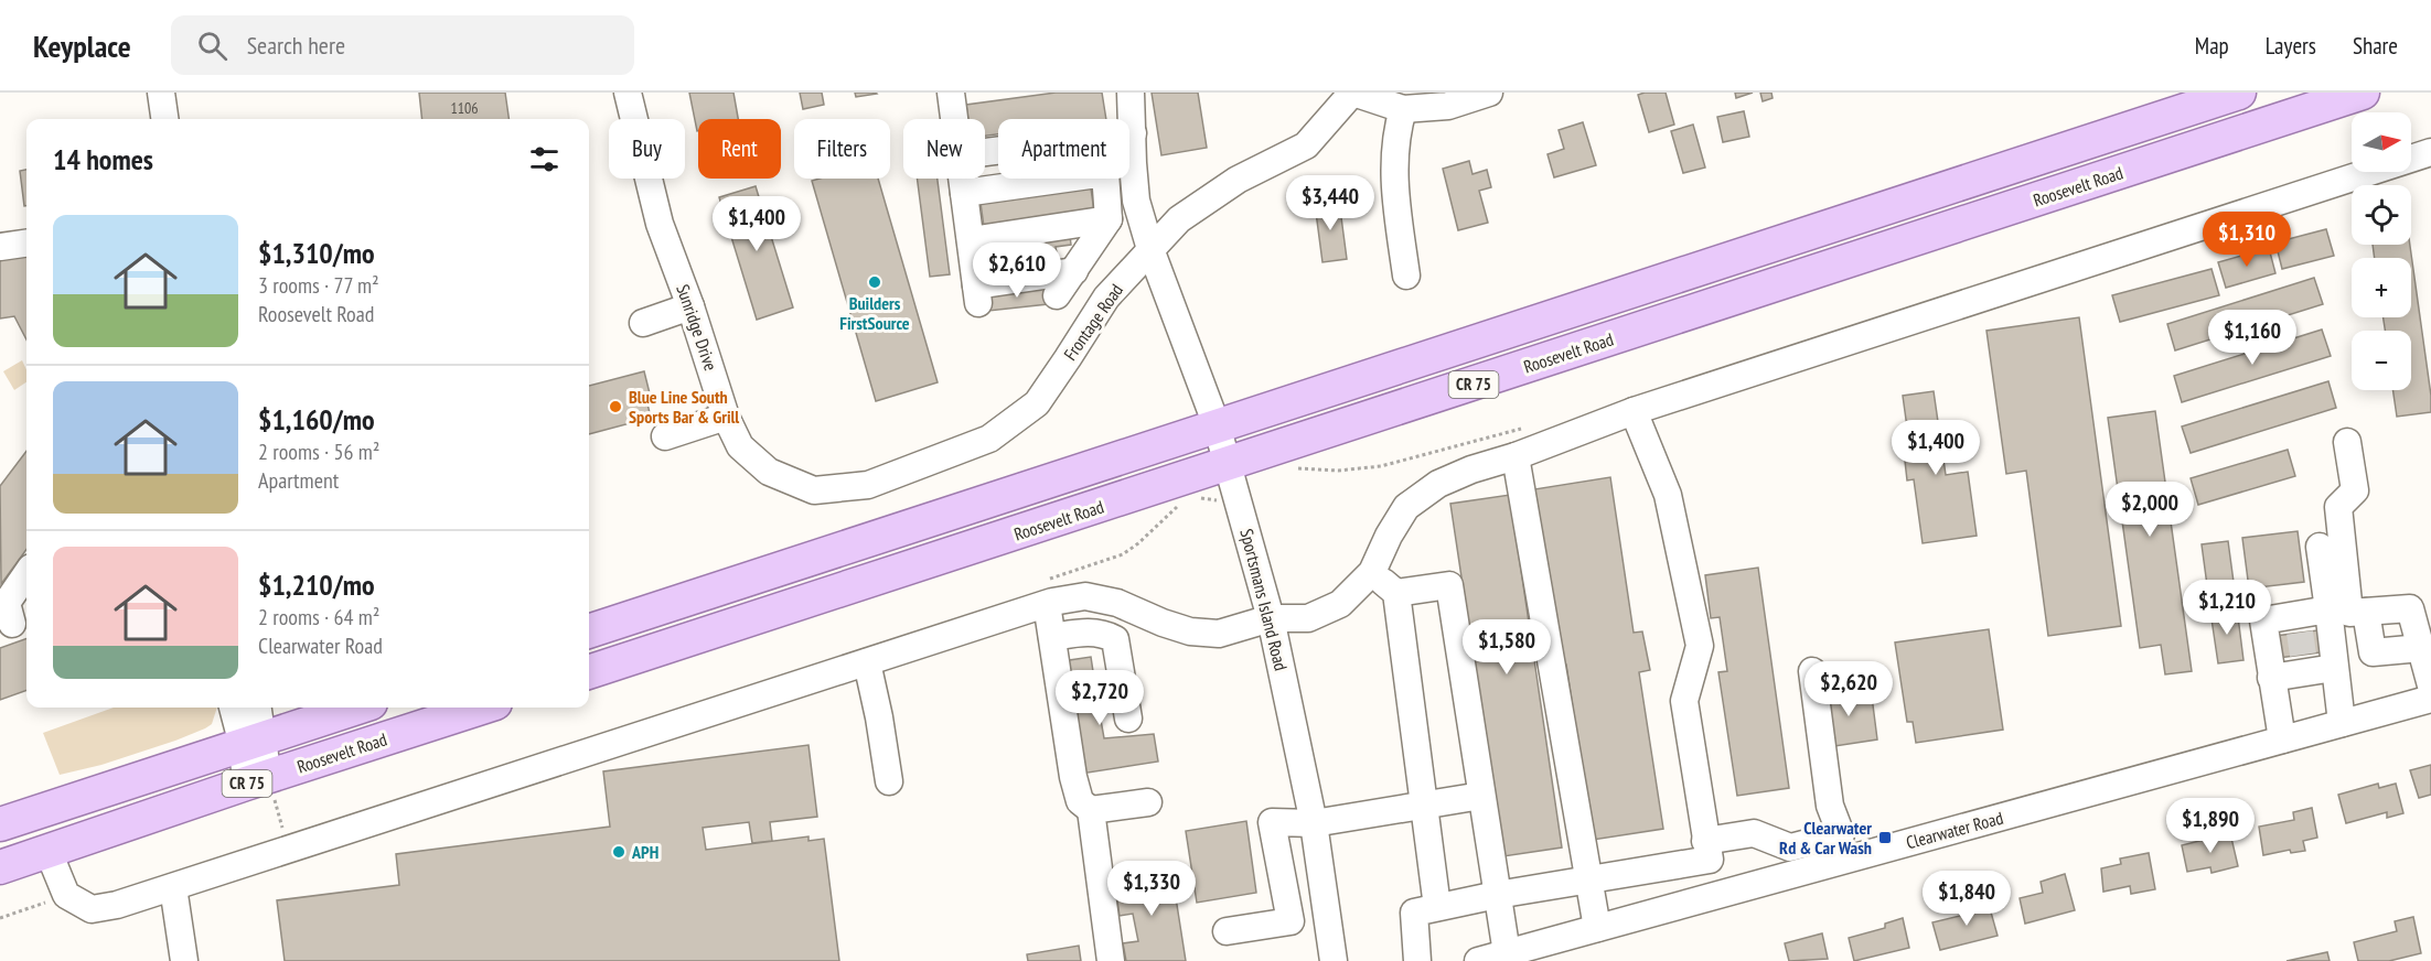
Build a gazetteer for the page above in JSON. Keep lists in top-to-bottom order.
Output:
{
  "streets": {
    "main road": ["Roosevelt Road", "CR 75"],
    "street": [
      "Frontage Road",
      "Sunridge Drive",
      "Sportsmans Island Road",
      "Clearwater Road"
    ]
  },
  "crossings": [
    ["Roosevelt Road", "Sportsmans Island Road"],
    ["Frontage Road", "Sunridge Drive"],
    ["Frontage Road", "Sportsmans Island Road"],
    ["CR 75", "Sportsmans Island Road"]
  ],
  "places": {
    "other": ["Builders FirstSource", "Blue Line South Sports Bar & Grill", "APH"],
    "transit": ["Clearwater Rd & Car Wash"]
  },
  "house_numbers": ["1106"],
  "north": "right",
  "page": {
    "header": "Keyplace",
    "search": "Search here",
    "nav": ["Map", "Layers", "Share"],
    "map_buttons": ["+", "−"],
    "chip": [
      "Buy",
      "Rent",
      "Filters",
      "New",
      "Apartment"
    ],
    "heading": "14 homes",
    "price": [
      "$3,440",
      "$1,400",
      "$1,310",
      "$2,610",
      "$1,160",
      "$1,400",
      "$2,000",
      "$1,210",
      "$1,580",
      "$2,620",
      "$2,720",
      "$1,890",
      "$1,330",
      "$1,840"
    ],
    "list": [
      {
        "name": "$1,310/mo",
        "note": "3 rooms · 77 m² · Roosevelt Road"
      },
      {
        "name": "$1,160/mo",
        "note": "2 rooms · 56 m² · Apartment"
      },
      {
        "name": "$1,210/mo",
        "note": "2 rooms · 64 m² · Clearwater Road"
      }
    ]
  }
}
